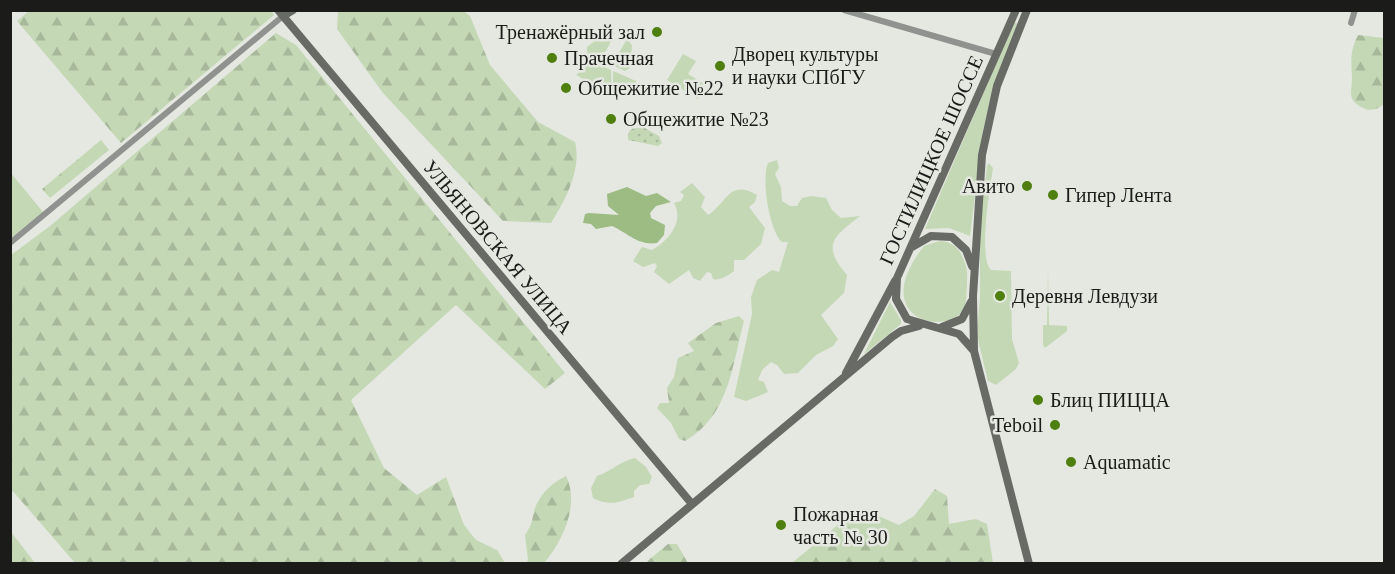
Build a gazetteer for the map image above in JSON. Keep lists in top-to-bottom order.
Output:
{
  "streets": {
    "main road": ["ГОСТИЛИЦКОЕ ШОССЕ", "УЛЬЯНОВСКАЯ УЛИЦА"]
  },
  "places": [
    "Тренажёрный зал",
    "Прачечная",
    "Дворец культуры и науки СПбГУ",
    "Общежитие №22",
    "Общежитие №23",
    "Авито",
    "Гипер Лента",
    "Деревня Левдузи",
    "Блиц ПИЦЦА",
    "Teboil",
    "Aquamatic",
    "Пожарная часть № 30"
  ]
}
